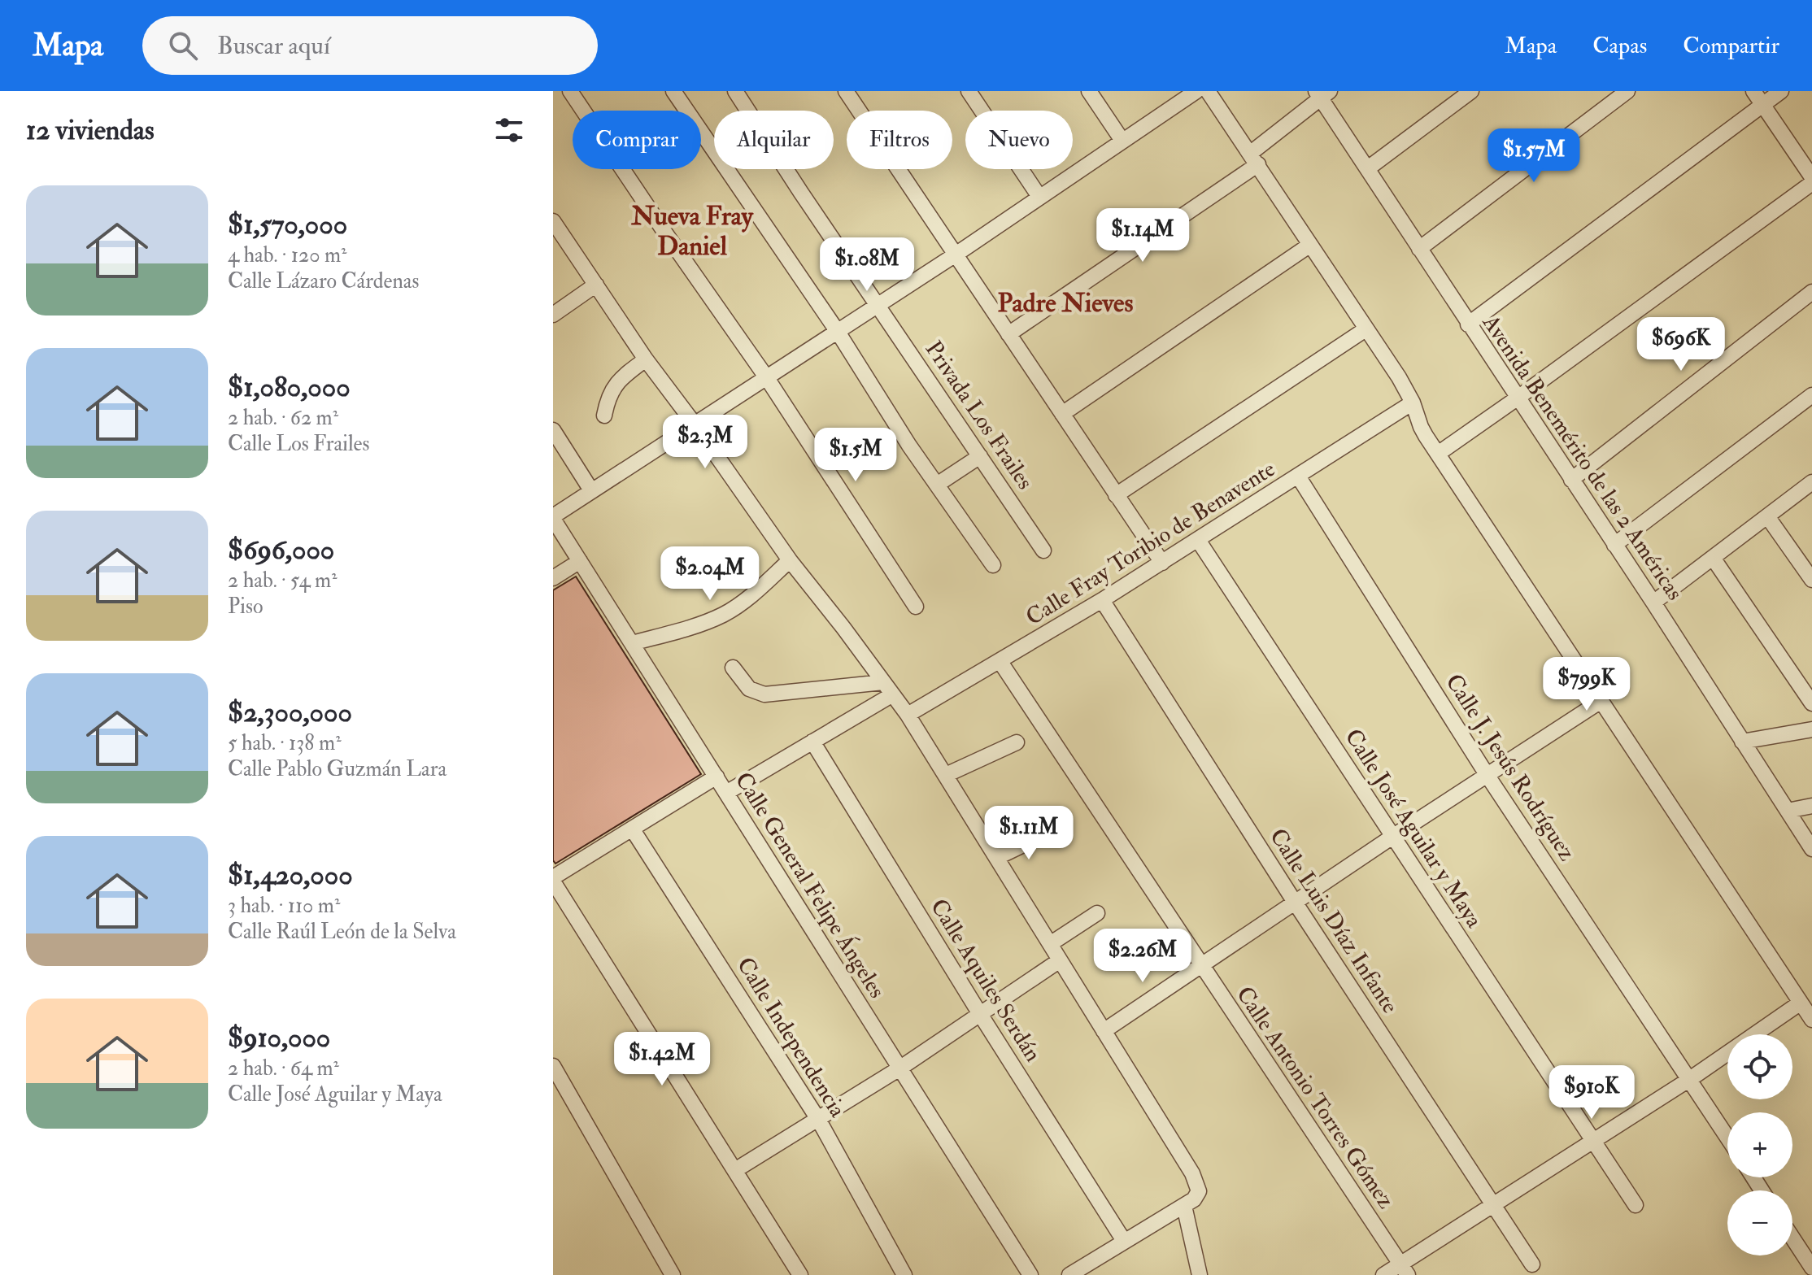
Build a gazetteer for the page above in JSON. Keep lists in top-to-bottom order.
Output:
{
  "streets": {
    "street": [
      "Privada Los Frailes",
      "Avenida Benemérito de las 2 Américas",
      "Calle Fray Toribio de Benavente",
      "Calle J. Jesús Rodríguez",
      "Calle José Aguilar y Maya",
      "Calle General Felipe Ángeles",
      "Calle Luis Díaz Infante",
      "Calle Aquiles Serdán",
      "Calle Independencia",
      "Calle Antonio Torres Gómez"
    ]
  },
  "crossings": [
    ["Calle Fray Toribio de Benavente", "Calle J. Jesús Rodríguez"],
    ["Calle Fray Toribio de Benavente", "Calle José Aguilar y Maya"],
    ["Calle Fray Toribio de Benavente", "Calle Luis Díaz Infante"],
    ["Calle Fray Toribio de Benavente", "Calle Antonio Torres Gómez"]
  ],
  "districts": ["Nueva Fray Daniel", "Padre Nieves"],
  "page": {
    "header": "Mapa",
    "search": "Buscar aquí",
    "nav": ["Mapa", "Capas", "Compartir"],
    "heading": "12 viviendas",
    "chip": [
      "Comprar",
      "Alquilar",
      "Filtros",
      "Nuevo"
    ],
    "price": [
      "$1.57M",
      "$1.14M",
      "$1.08M",
      "$696K",
      "$2.3M",
      "$1.5M",
      "$2.04M",
      "$799K",
      "$1.11M",
      "$2.26M",
      "$1.42M",
      "$910K"
    ],
    "list": [
      {
        "name": "$1,570,000",
        "note": "4 hab. · 120 m² · Calle Lázaro Cárdenas"
      },
      {
        "name": "$1,080,000",
        "note": "2 hab. · 62 m² · Calle Los Frailes"
      },
      {
        "name": "$696,000",
        "note": "2 hab. · 54 m² · Piso"
      },
      {
        "name": "$2,300,000",
        "note": "5 hab. · 138 m² · Calle Pablo Guzmán Lara"
      },
      {
        "name": "$1,420,000",
        "note": "3 hab. · 110 m² · Calle Raúl León de la Selva"
      },
      {
        "name": "$910,000",
        "note": "2 hab. · 64 m² · Calle José Aguilar y Maya"
      }
    ],
    "map_buttons": ["+", "−"]
  }
}
